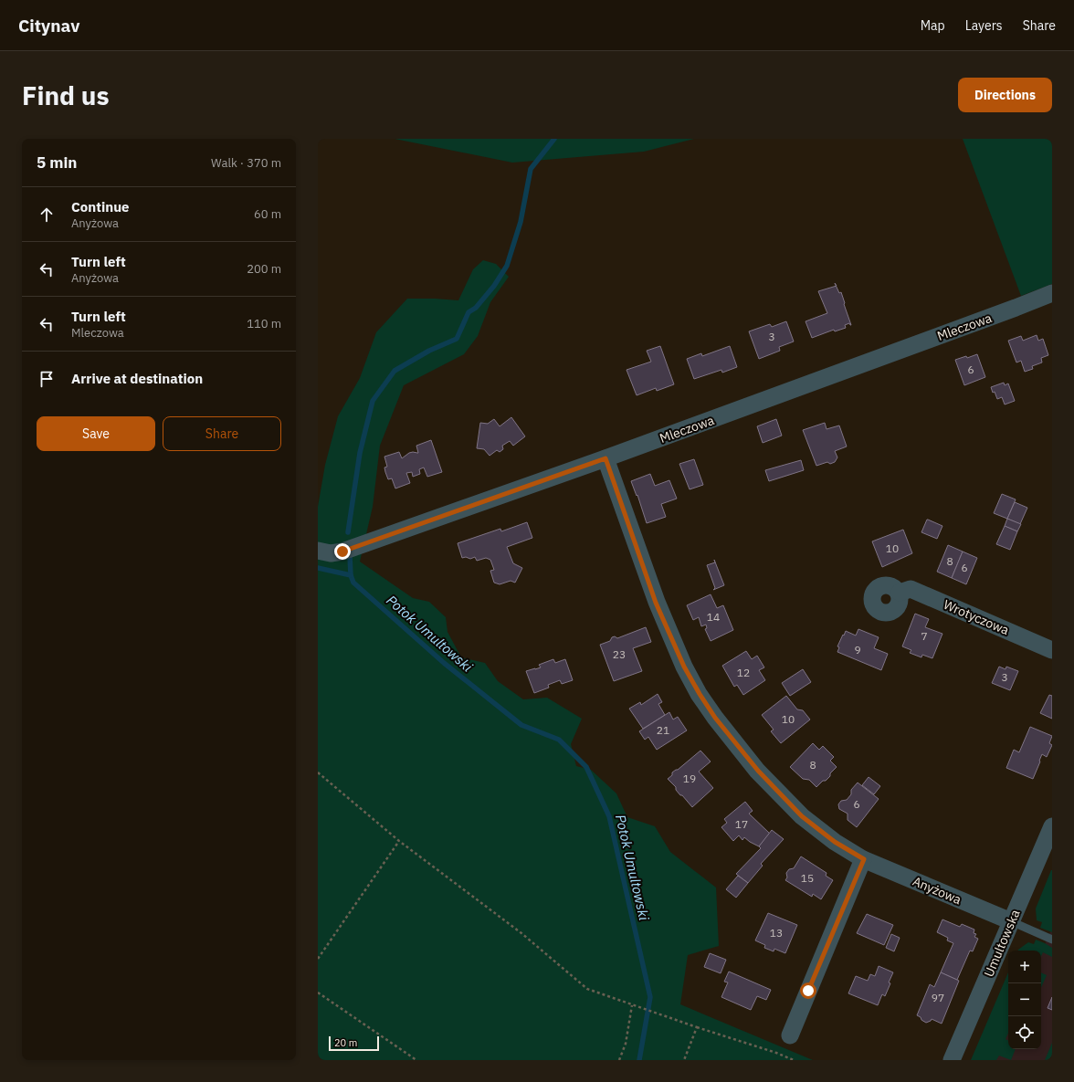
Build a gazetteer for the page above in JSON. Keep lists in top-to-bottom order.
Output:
{
  "streets": {
    "street": [
      "Mleczowa",
      "Wrotyczowa",
      "Anyżowa",
      "Umultowska"
    ]
  },
  "crossings": [
    ["Mleczowa", "Anyżowa"],
    ["Anyżowa", "Umultowska"]
  ],
  "water": ["Potok Umultowski"],
  "house_numbers": [
    "3",
    "6",
    "10",
    "8",
    "6",
    "14",
    "7",
    "9",
    "23",
    "12",
    "3",
    "10",
    "21",
    "8",
    "19",
    "6",
    "17",
    "15",
    "13",
    "97"
  ],
  "scale_bar": "20 m",
  "page": {
    "header": "Citynav",
    "nav": ["Map", "Layers", "Share"],
    "buttons": [
      "Directions",
      ["Save", "Share"]
    ],
    "title": "Find us",
    "heading": ["5 min", "Walk · 370 m"],
    "list": [
      ["Continue", "Anyżowa", "60 m"],
      ["Turn left", "Anyżowa", "200 m"],
      ["Turn left", "Mleczowa", "110 m"],
      "Arrive at destination"
    ],
    "map_buttons": ["+", "−"],
    "scale": "20 m"
  }
}
